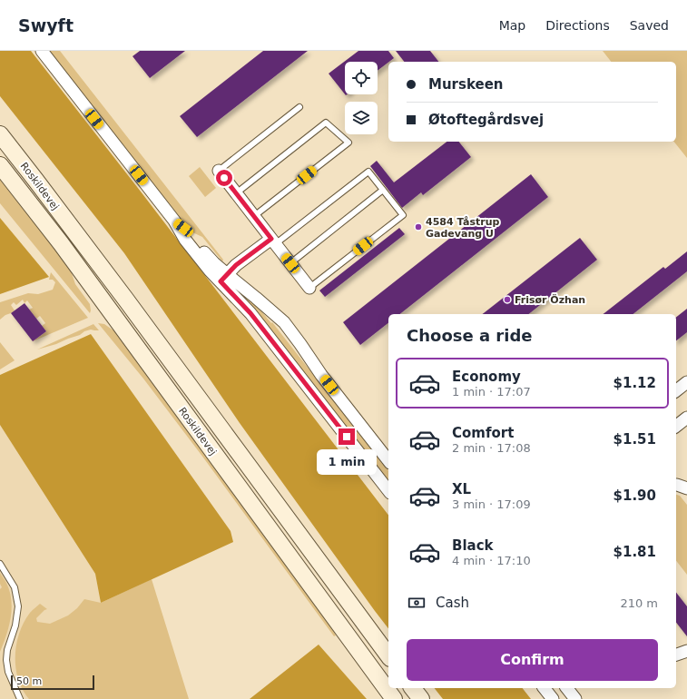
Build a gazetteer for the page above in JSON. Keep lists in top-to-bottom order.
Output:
{
  "streets": {
    "main road": ["Roskildevej"]
  },
  "places": ["4584 Tåstrup Gadevang U", "Frisør Özhan"],
  "scale_bar": "50 m",
  "page": {
    "header": "Swyft",
    "nav": ["Map", "Directions", "Saved"],
    "banner": ["Murskeen", "Øtoftegårdsvej"],
    "heading": "Choose a ride",
    "list": [
      {
        "name": "Economy",
        "note": "1 min · 17:07",
        "value": "$1.12"
      },
      {
        "name": "Comfort",
        "note": "2 min · 17:08",
        "value": "$1.51"
      },
      {
        "name": "XL",
        "note": "3 min · 17:09",
        "value": "$1.90"
      },
      {
        "name": "Black",
        "note": "4 min · 17:10",
        "value": "$1.81"
      }
    ],
    "bubble": "1 min",
    "pay": ["Cash", "210 m"],
    "buttons": "Confirm",
    "scale": "50 m"
  }
}
